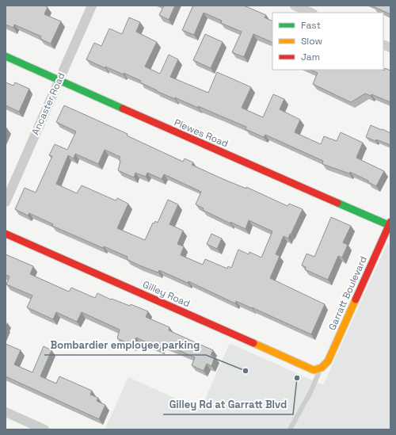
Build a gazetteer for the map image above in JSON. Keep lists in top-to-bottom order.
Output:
{
  "streets": {
    "street": [
      "Ancaster Road",
      "Plewes Road",
      "Garratt Boulevard",
      "Gilley Road"
    ]
  },
  "crossings": [
    ["Ancaster Road", "Plewes Road"],
    ["Plewes Road", "Garratt Boulevard"],
    ["Garratt Boulevard", "Gilley Road"]
  ],
  "places": ["Bombardier employee parking", "Gilley Rd at Garratt Blvd"],
  "legend": ["Fast", "Slow", "Jam"]
}
